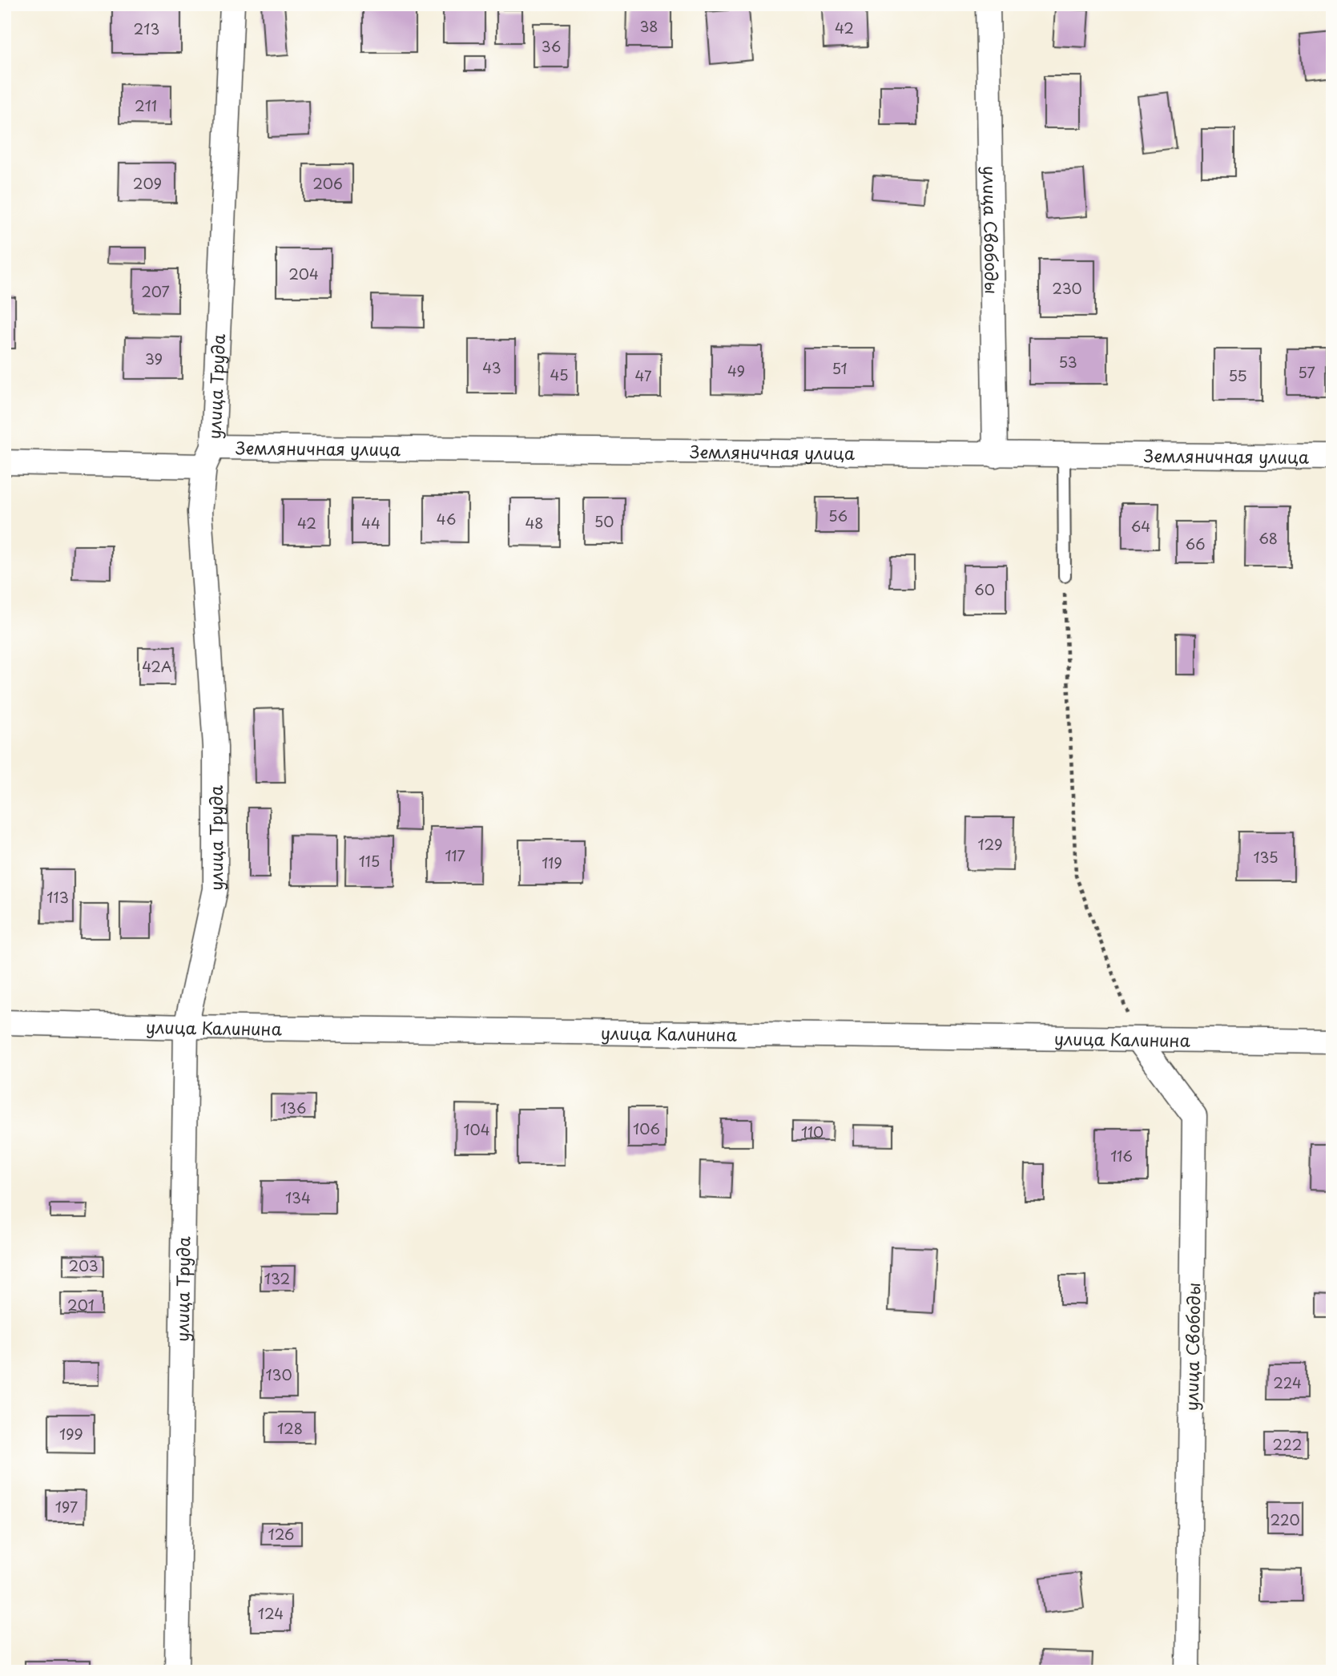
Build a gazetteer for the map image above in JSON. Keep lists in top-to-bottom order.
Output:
{
  "streets": {
    "street": [
      "улица Свободы",
      "улица Труда",
      "Земляничная улица",
      "улица Калинина"
    ]
  },
  "crossings": [
    ["улица Свободы", "Земляничная улица"],
    ["улица Свободы", "улица Калинина"],
    ["улица Труда", "Земляничная улица"],
    ["улица Труда", "улица Калинина"]
  ],
  "house_numbers": [
    "38",
    "42",
    "213",
    "36",
    "211",
    "209",
    "206",
    "204",
    "230",
    "207",
    "39",
    "53",
    "43",
    "51",
    "49",
    "57",
    "45",
    "47",
    "55",
    "56",
    "46",
    "50",
    "42",
    "44",
    "48",
    "64",
    "68",
    "66",
    "60",
    "42А",
    "129",
    "117",
    "135",
    "115",
    "119",
    "113",
    "136",
    "106",
    "104",
    "110",
    "116",
    "134",
    "203",
    "132",
    "201",
    "130",
    "224",
    "128",
    "199",
    "222",
    "197",
    "220",
    "126",
    "124"
  ]
}
